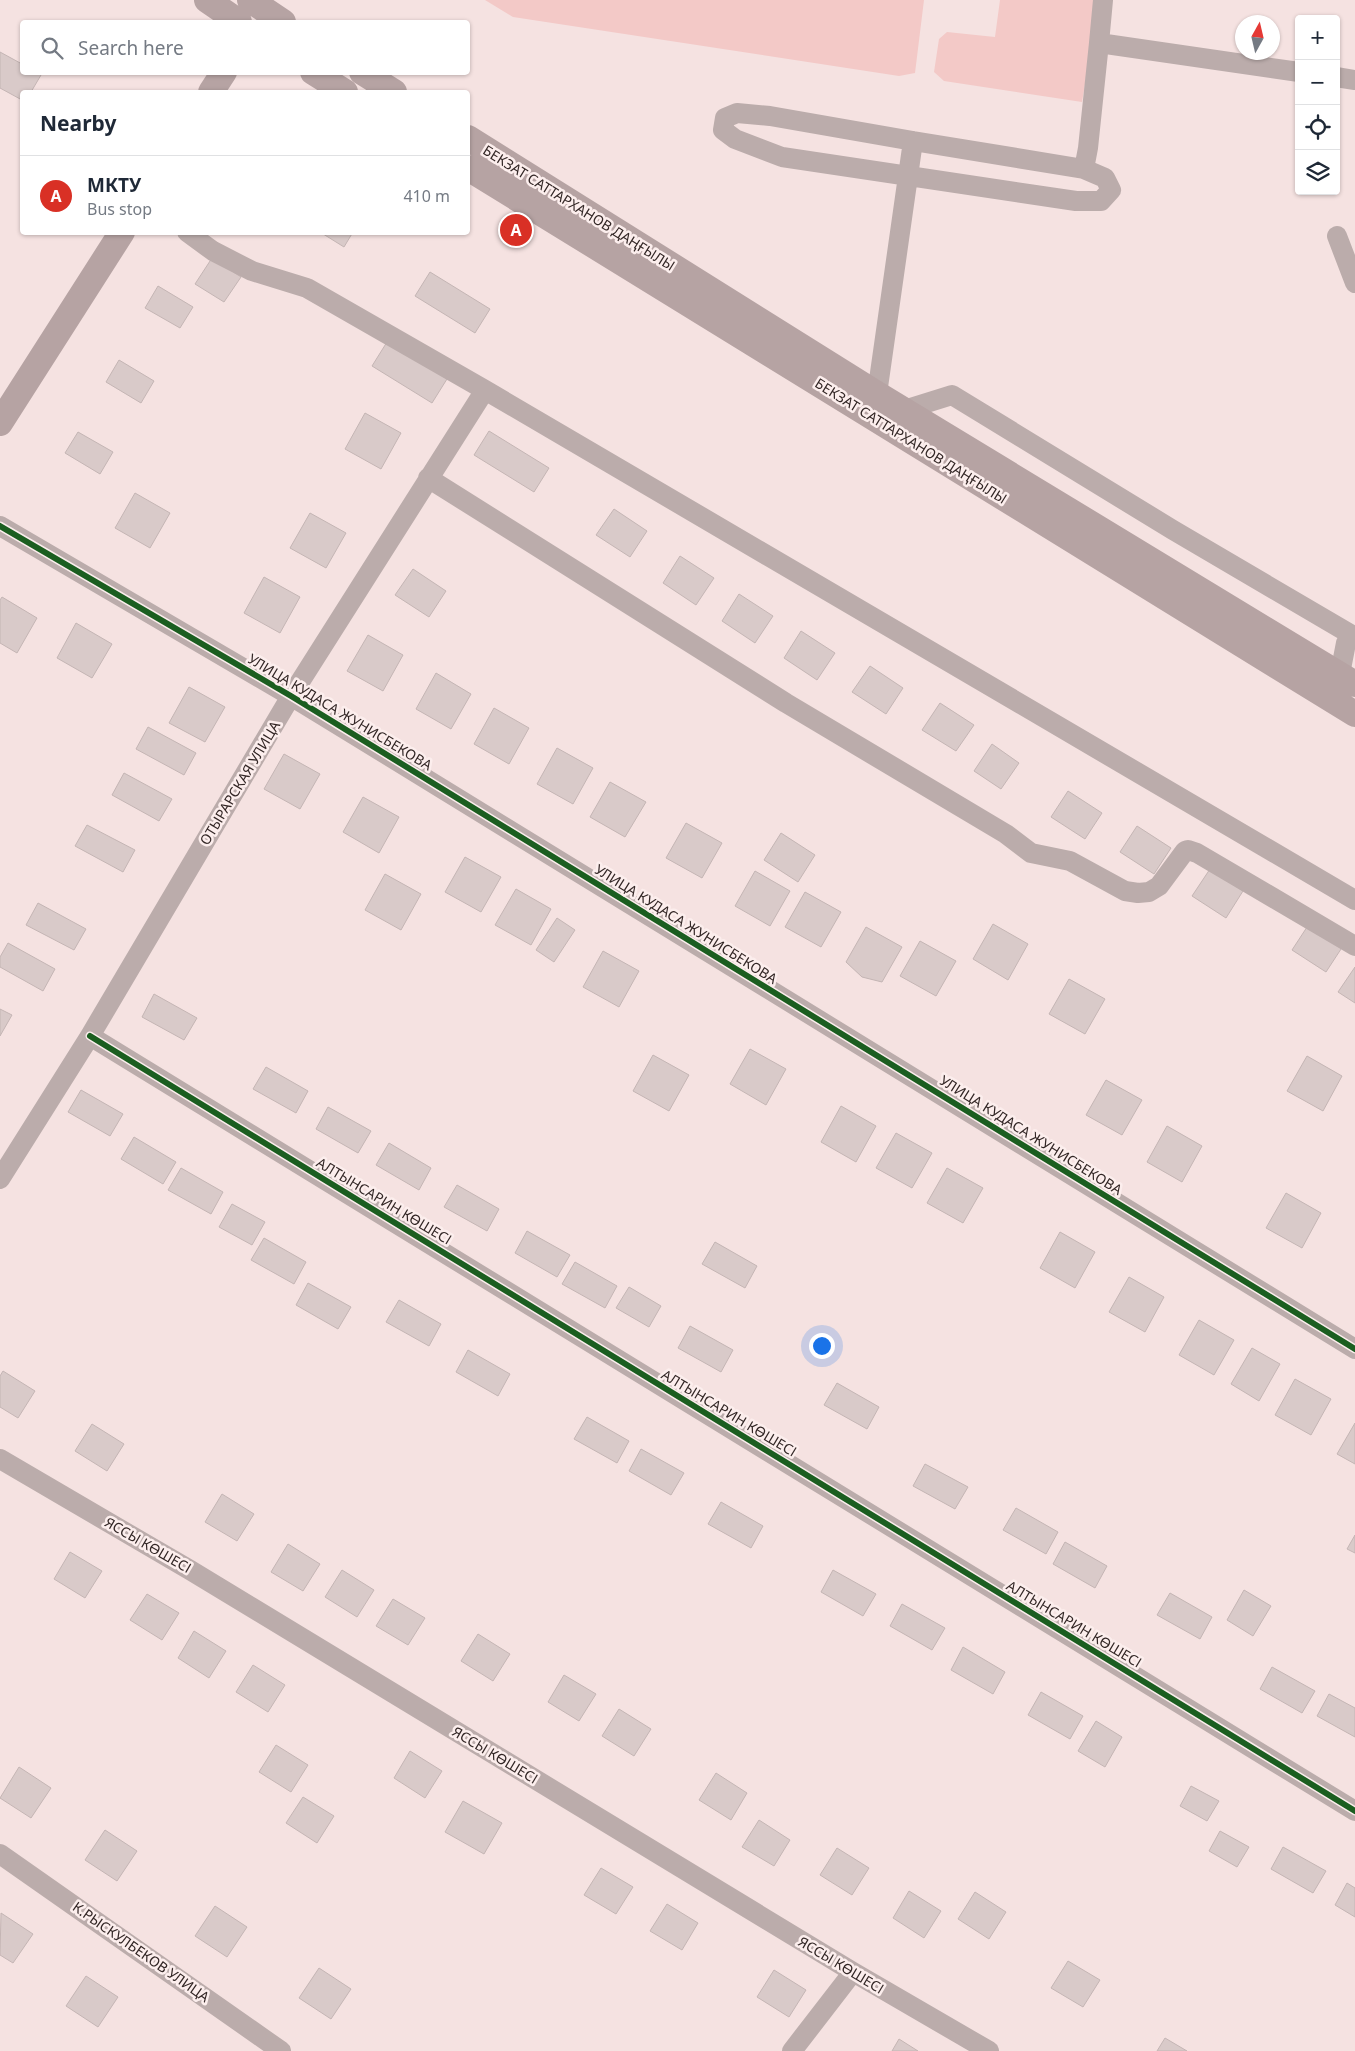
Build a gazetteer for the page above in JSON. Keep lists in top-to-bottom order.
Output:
{
  "streets": {
    "main road": ["БЕКЗАТ САТТАРХАНОВ ДАҢҒЫЛЫ"],
    "street": [
      "УЛИЦА КУДАСА ЖУНИСБЕКОВА",
      "ОТЫРАРСКАЯ УЛИЦА",
      "АЛТЫНСАРИН КӨШЕСІ",
      "ЯССЫ КӨШЕСІ",
      "К.РЫСКУЛБЕКОВ УЛИЦА"
    ]
  },
  "crossings": [
    ["УЛИЦА КУДАСА ЖУНИСБЕКОВА", "ОТЫРАРСКАЯ УЛИЦА"],
    ["ОТЫРАРСКАЯ УЛИЦА", "АЛТЫНСАРИН КӨШЕСІ"]
  ],
  "north": "top",
  "page": {
    "map_buttons": ["+", "−"],
    "search": "Search here",
    "heading": "Nearby",
    "list": [
      {
        "mark": "A",
        "name": "МКТУ",
        "note": "Bus stop",
        "value": "410 m"
      }
    ],
    "pins": "A"
  }
}
